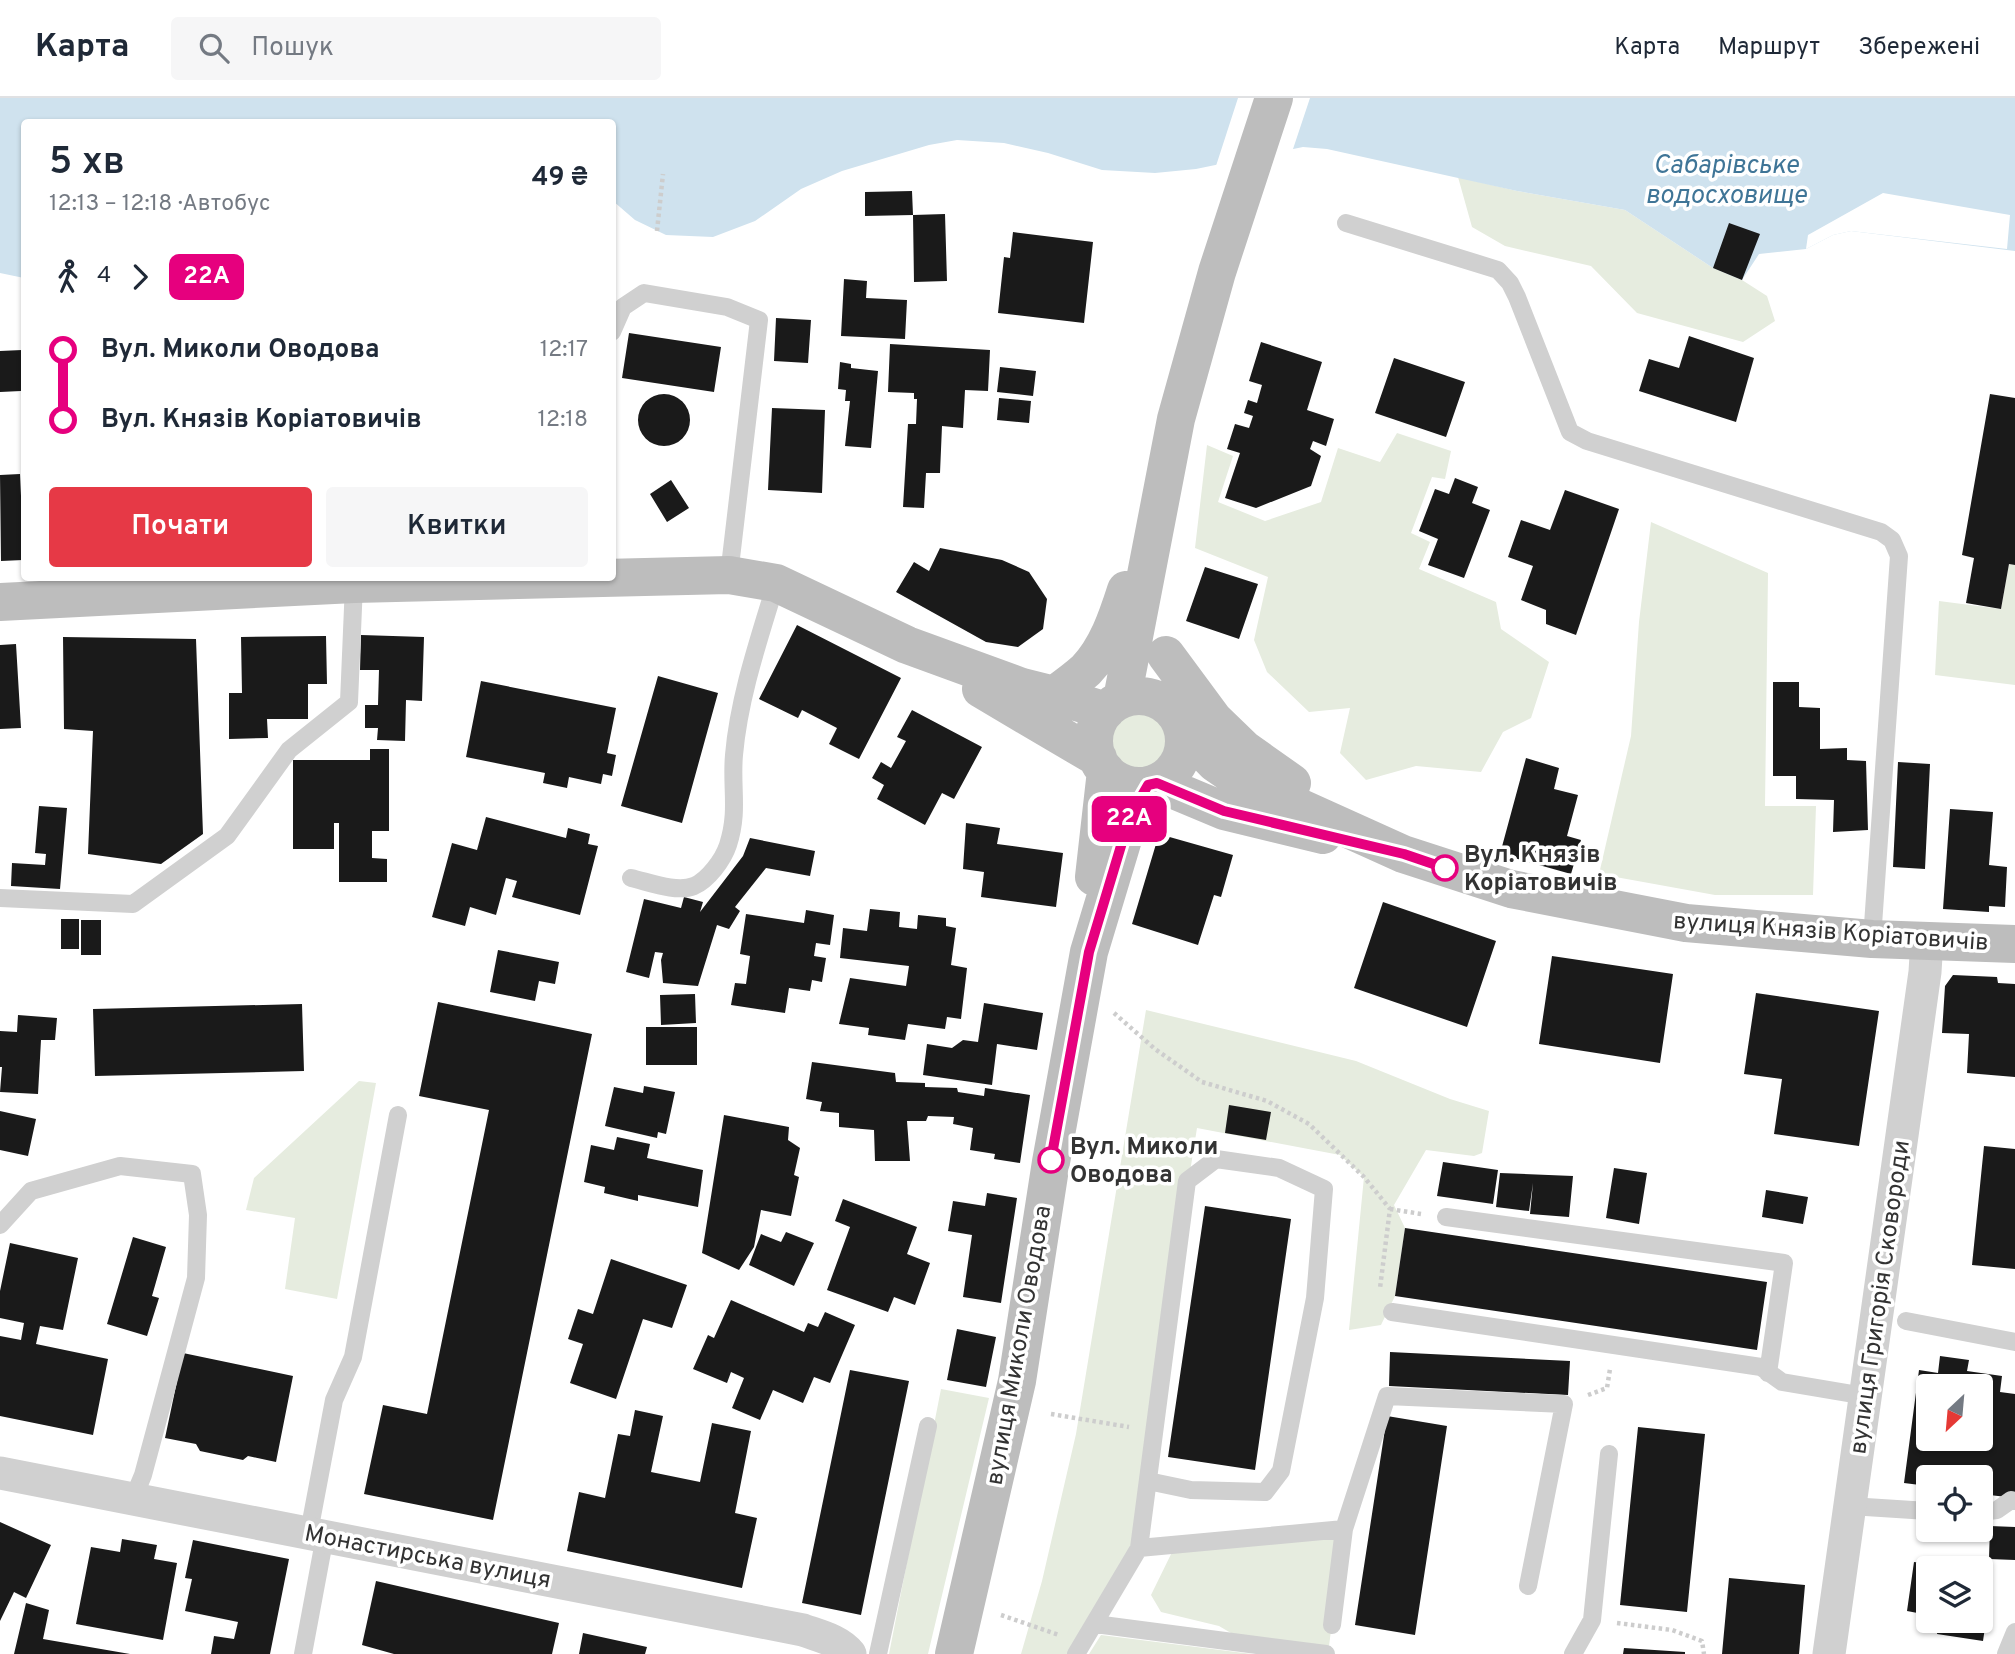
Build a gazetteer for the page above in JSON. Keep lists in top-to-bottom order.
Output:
{
  "streets": {
    "main road": ["вулиця Князів Коріатовичів", "вулиця Миколи Оводова"],
    "street": ["вулиця Григорія Сковороди", "Монастирська вулиця"]
  },
  "crossings": [
    ["вулиця Князів Коріатовичів", "вулиця Григорія Сковороди"],
    ["вулиця Князів Коріатовичів", "вулиця Миколи Оводова"]
  ],
  "water": ["Сабарівське водосховище"],
  "places": ["Вул. Князів Коріатовичів", "Вул. Миколи Оводова"],
  "lines": ["bus line 22А"],
  "north": "bottom left",
  "page": {
    "header": "Карта",
    "search": "Пошук",
    "nav": ["Карта", "Маршрут", "Збережені"],
    "on_map": "22А",
    "heading": ["5 хв", "12:13 – 12:18 · Автобус", "49 ₴"],
    "legs": ["4", "22А"],
    "list": [
      {
        "name": "Вул. Миколи Оводова",
        "value": "12:17"
      },
      {
        "name": "Вул. Князів Коріатовичів",
        "value": "12:18"
      }
    ],
    "buttons": ["Почати", "Квитки"]
  }
}
